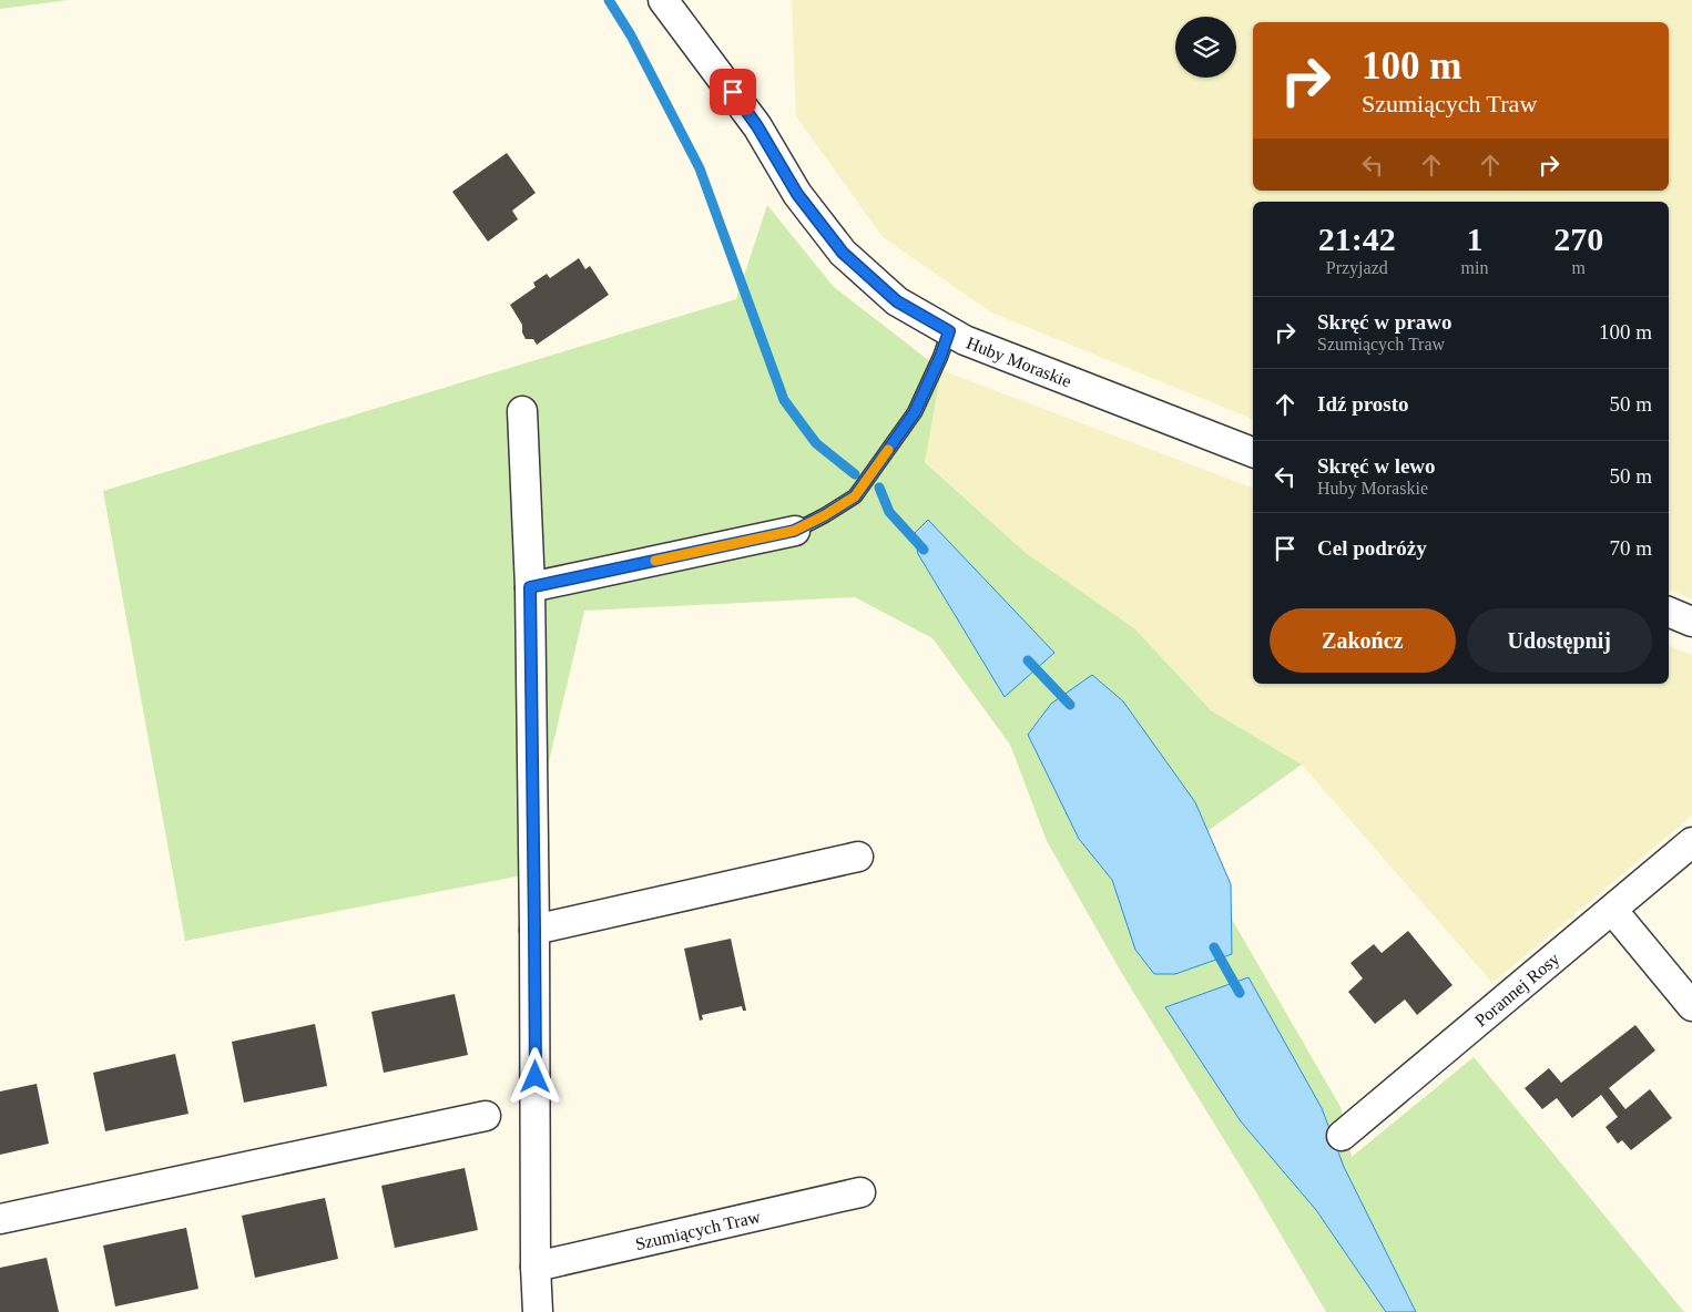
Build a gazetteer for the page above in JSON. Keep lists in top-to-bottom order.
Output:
{
  "streets": {
    "street": ["Huby Moraskie", "Porannej Rosy", "Szumiących Traw"]
  },
  "page": {
    "turn": ["100 m", "Szumiących Traw"],
    "eta": [
      "21:42",
      "Przyjazd",
      "1",
      "min",
      "270",
      "m"
    ],
    "list": [
      {
        "name": "Skręć w prawo",
        "note": "Szumiących Traw",
        "value": "100 m"
      },
      {
        "name": "Idź prosto",
        "value": "50 m"
      },
      {
        "name": "Skręć w lewo",
        "note": "Huby Moraskie",
        "value": "50 m"
      },
      {
        "name": "Cel podróży",
        "value": "70 m"
      }
    ],
    "buttons": ["Zakończ", "Udostępnij"]
  }
}
